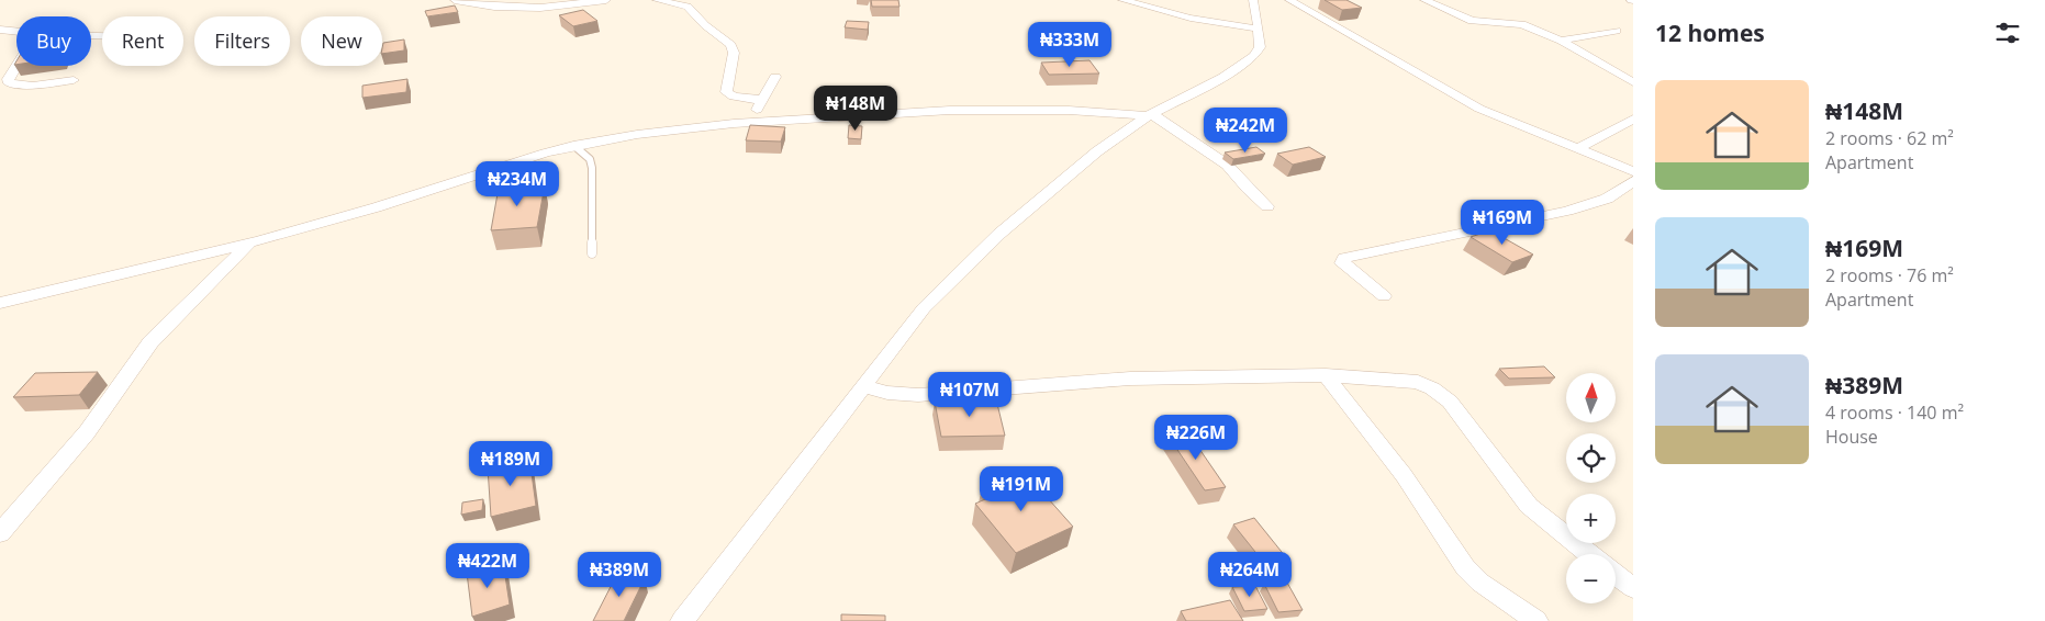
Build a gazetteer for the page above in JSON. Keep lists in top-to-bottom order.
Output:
{
  "north": "top",
  "page": {
    "heading": "12 homes",
    "chip": [
      "Buy",
      "Rent",
      "Filters",
      "New"
    ],
    "price": [
      "₦333M",
      "₦148M",
      "₦242M",
      "₦234M",
      "₦169M",
      "₦107M",
      "₦226M",
      "₦189M",
      "₦191M",
      "₦422M",
      "₦389M",
      "₦264M"
    ],
    "list": [
      {
        "name": "₦148M",
        "note": "2 rooms · 62 m² · Apartment"
      },
      {
        "name": "₦169M",
        "note": "2 rooms · 76 m² · Apartment"
      },
      {
        "name": "₦389M",
        "note": "4 rooms · 140 m² · House"
      }
    ],
    "map_buttons": ["+", "−"]
  }
}
